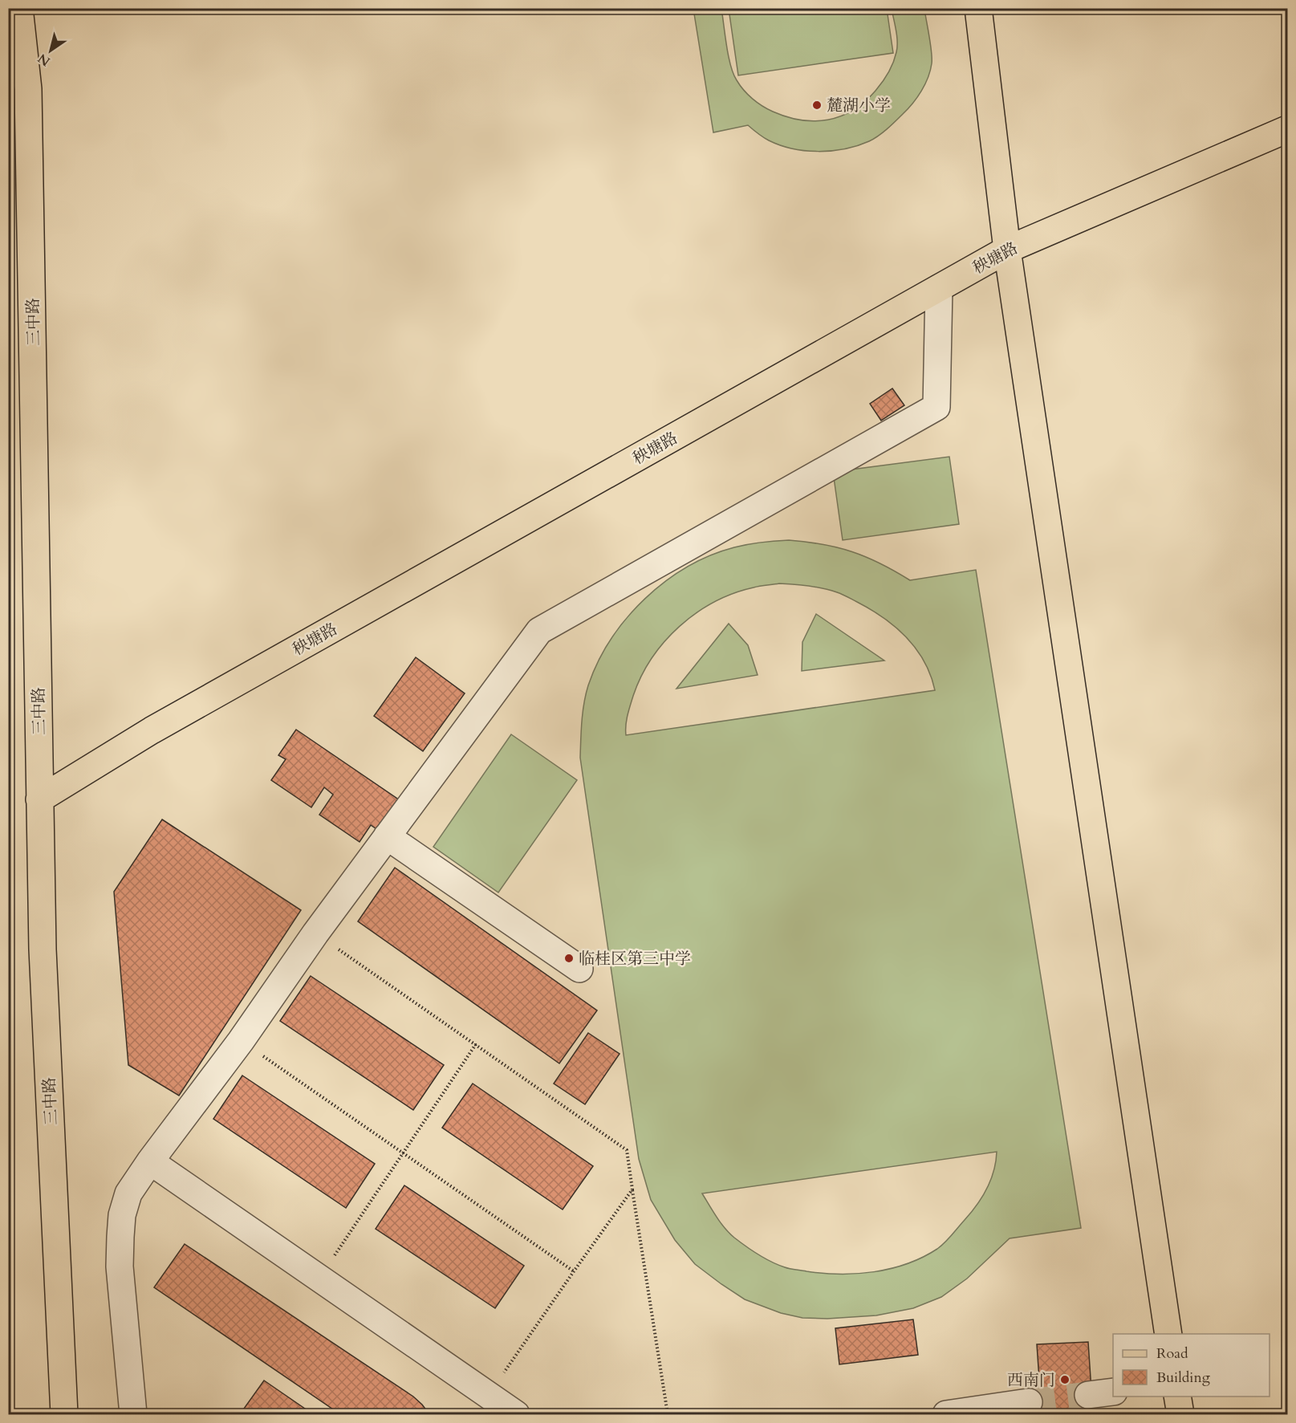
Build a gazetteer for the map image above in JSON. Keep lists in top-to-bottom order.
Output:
{
  "streets": {
    "main road": ["秧塘路", "三中路"]
  },
  "crossings": [
    ["秧塘路", "三中路"]
  ],
  "places": ["麓湖小学", "临桂区第三中学", "西南门"],
  "legend": ["Road", "Building"],
  "north": "bottom left"
}
